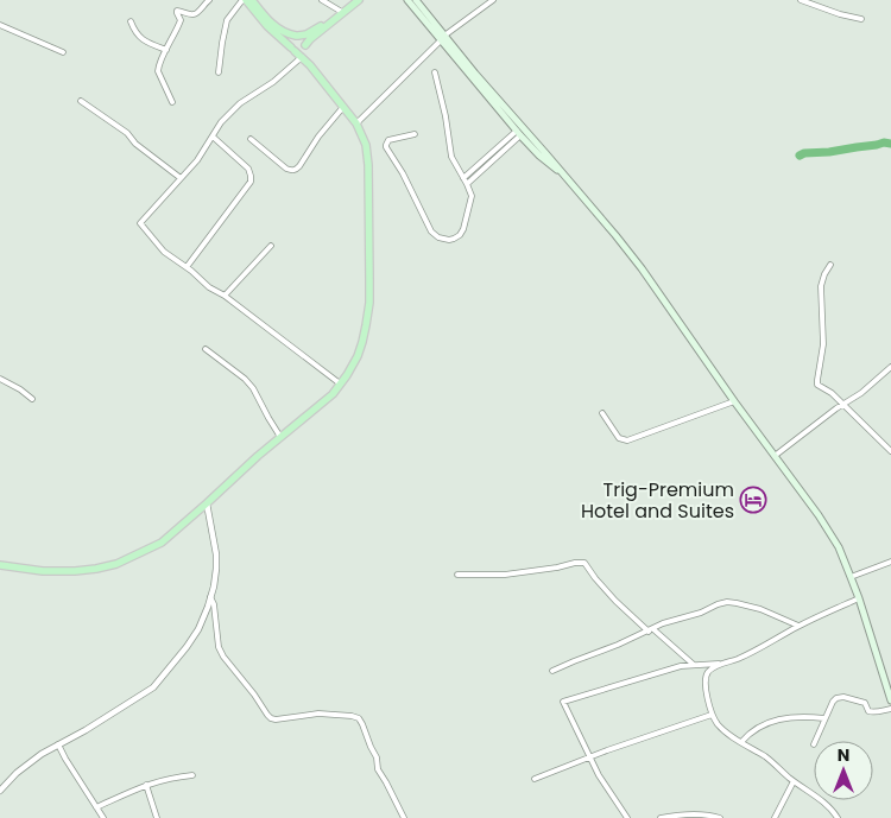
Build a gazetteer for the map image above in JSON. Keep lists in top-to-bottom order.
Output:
{
  "places": {
    "hotel": ["Trig-Premium Hotel and Suites"]
  },
  "north": "top"
}
